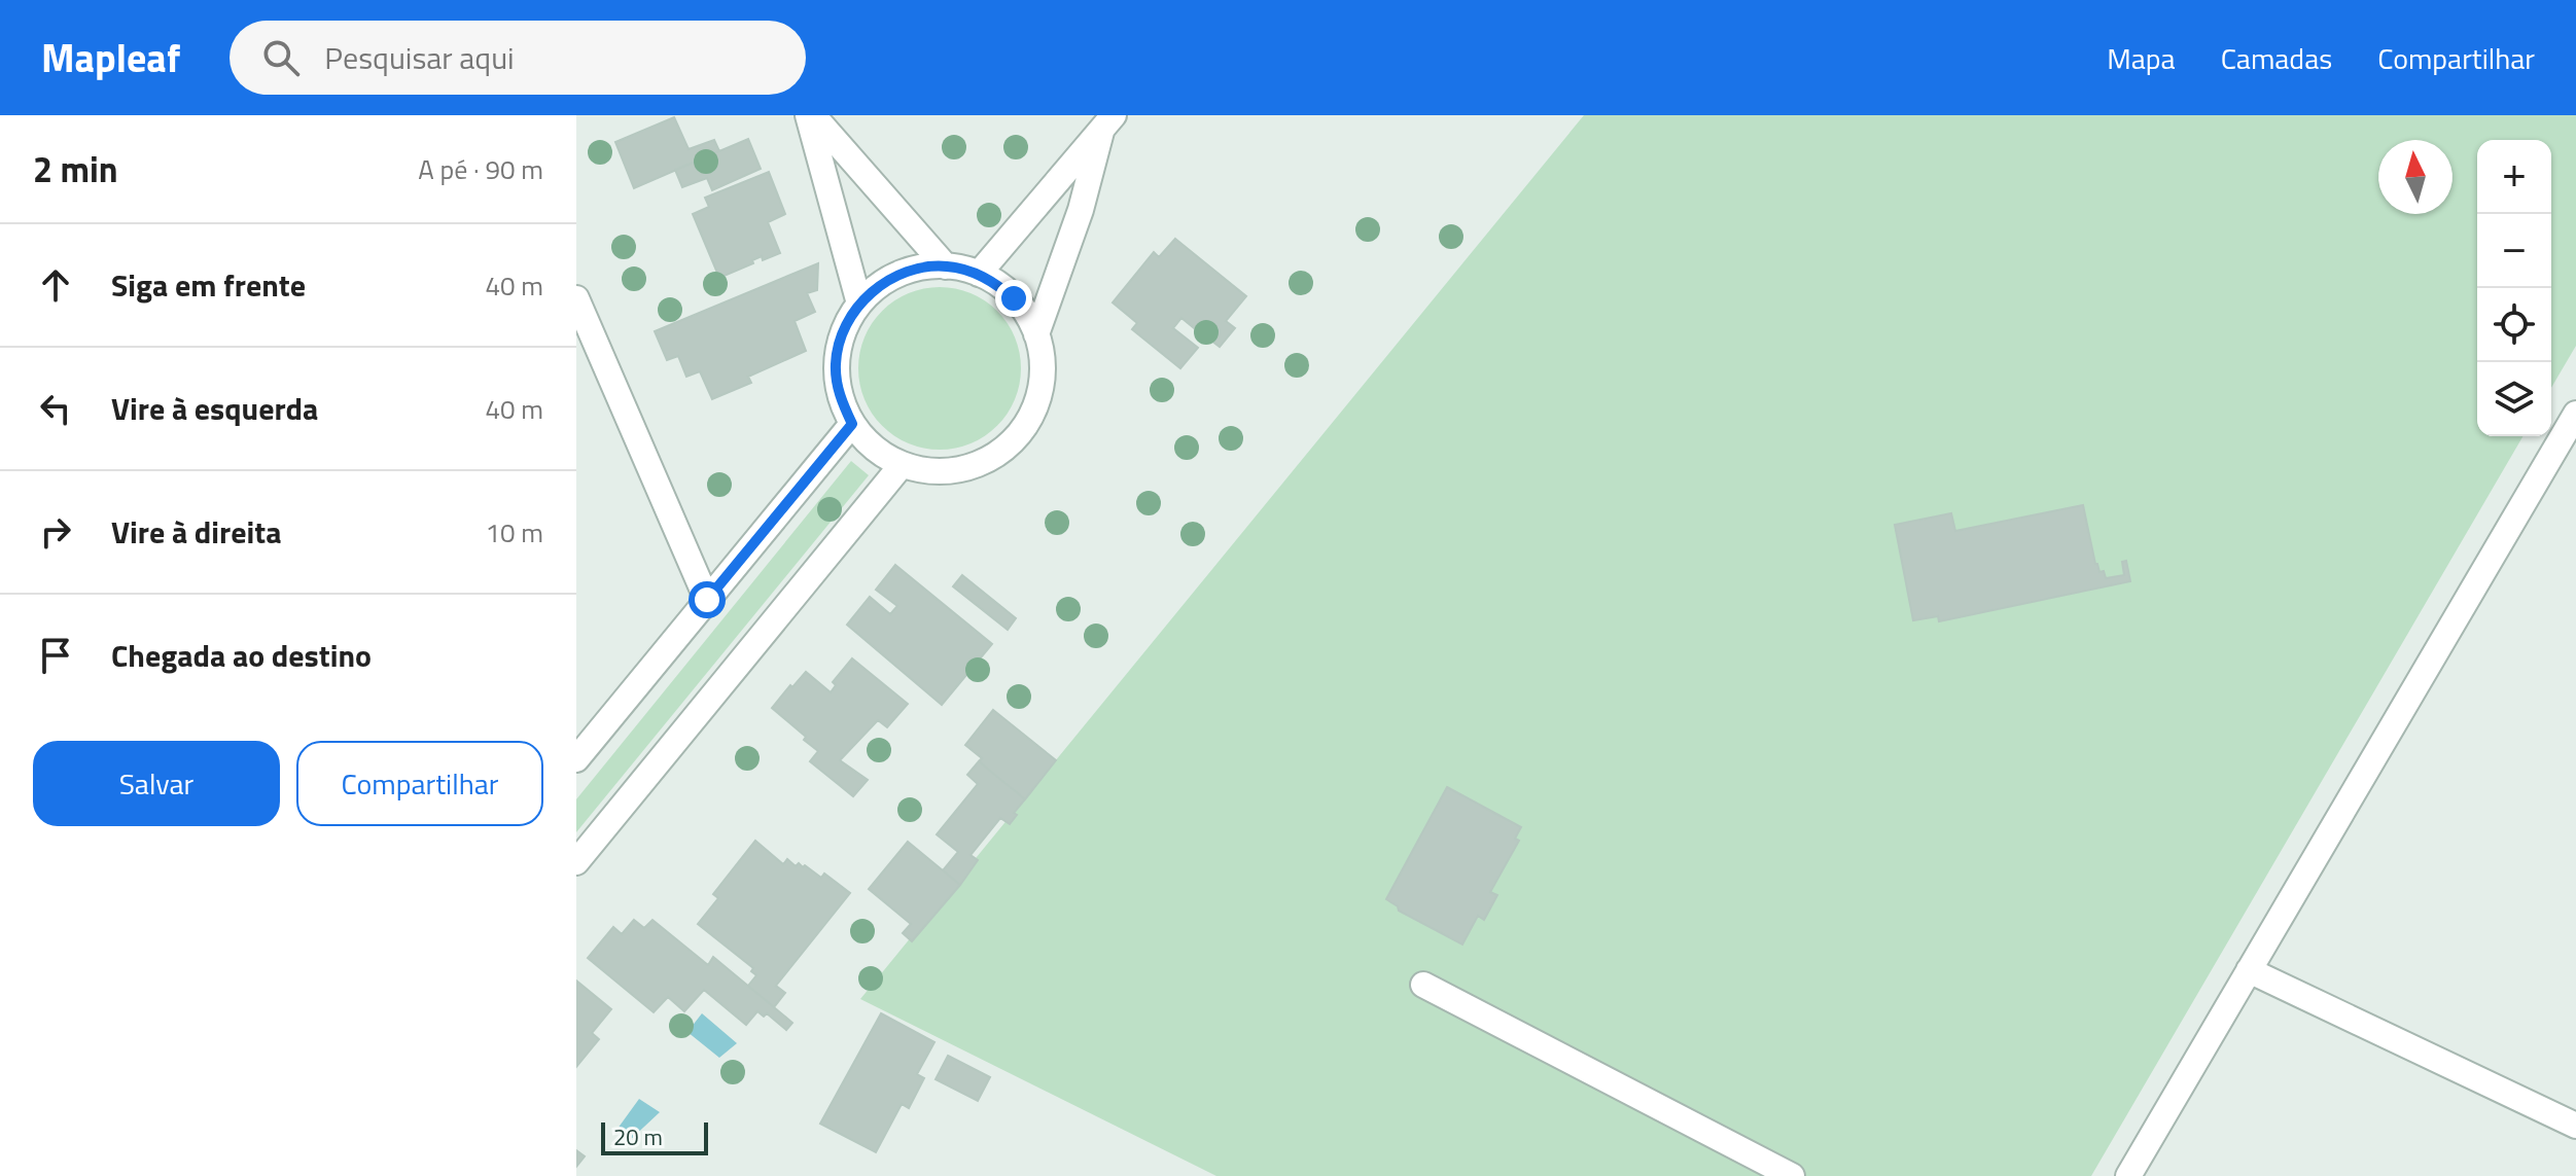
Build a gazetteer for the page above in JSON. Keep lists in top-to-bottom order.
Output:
{
  "scale_bar": "20 m",
  "north": "top",
  "page": {
    "header": "Mapleaf",
    "search": "Pesquisar aqui",
    "nav": ["Mapa", "Camadas", "Compartilhar"],
    "heading": ["2 min", "A pé · 90 m"],
    "map_buttons": ["+", "−"],
    "list": [
      ["Siga em frente", "40 m"],
      ["Vire à esquerda", "40 m"],
      ["Vire à direita", "10 m"],
      "Chegada ao destino"
    ],
    "buttons": ["Salvar", "Compartilhar"],
    "scale": "20 m"
  }
}
